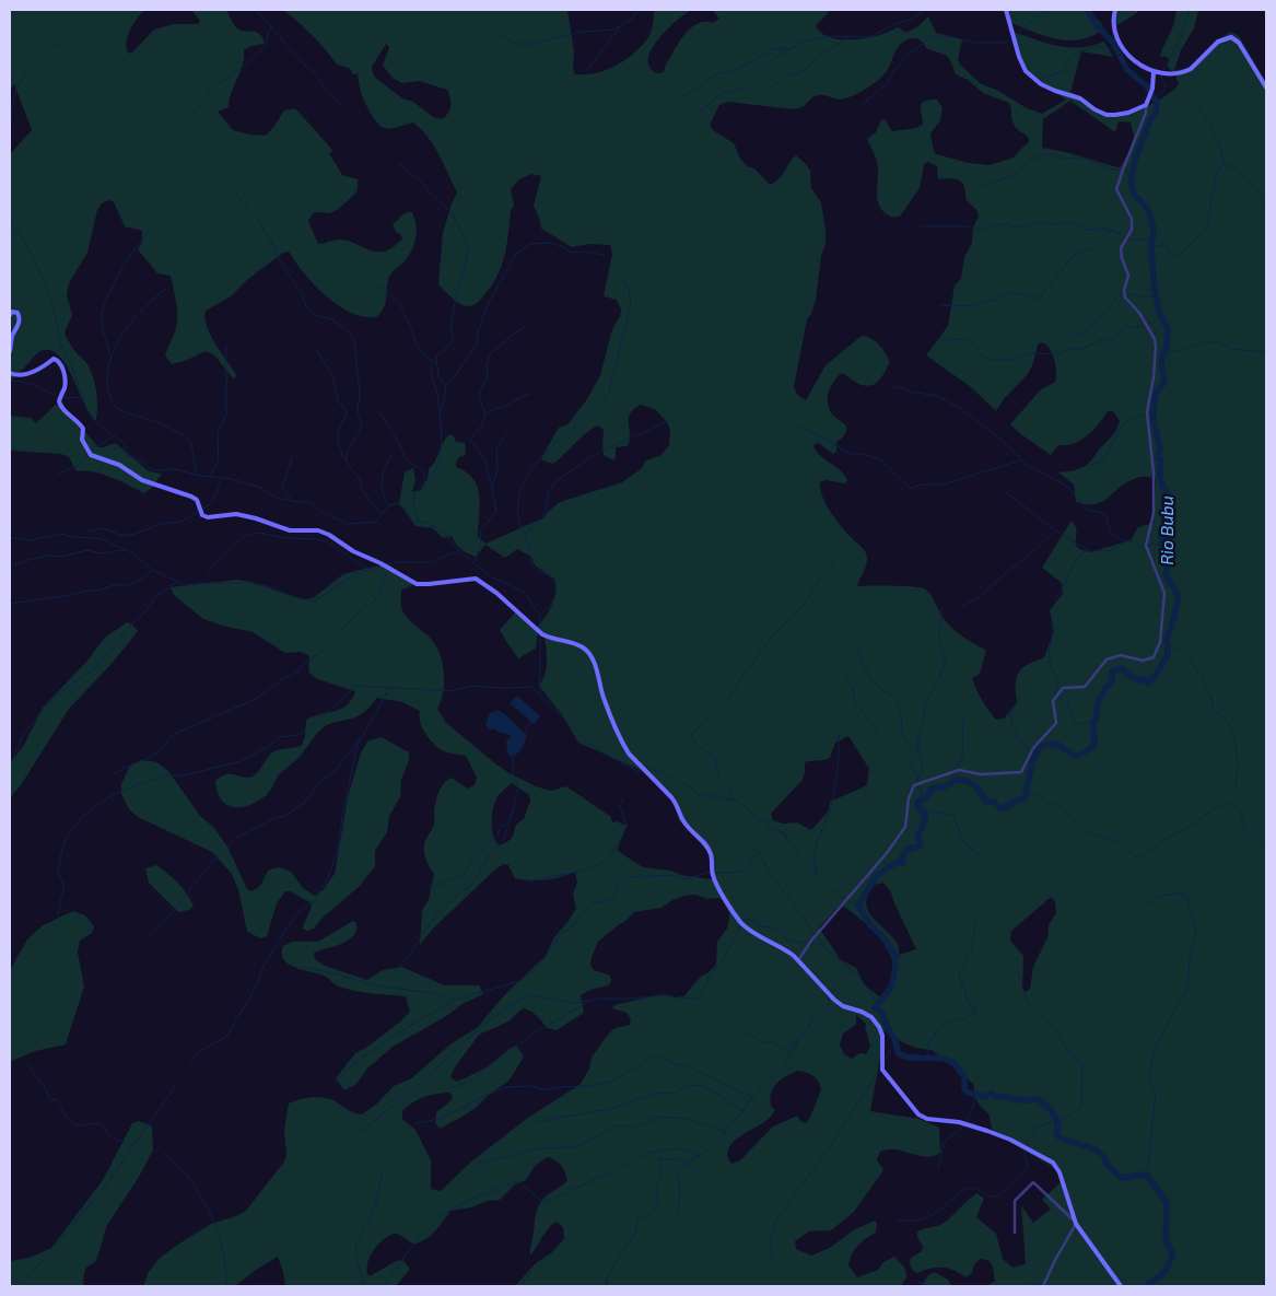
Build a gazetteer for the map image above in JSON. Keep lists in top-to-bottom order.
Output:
{
  "water": ["Rio Bubu"]
}
